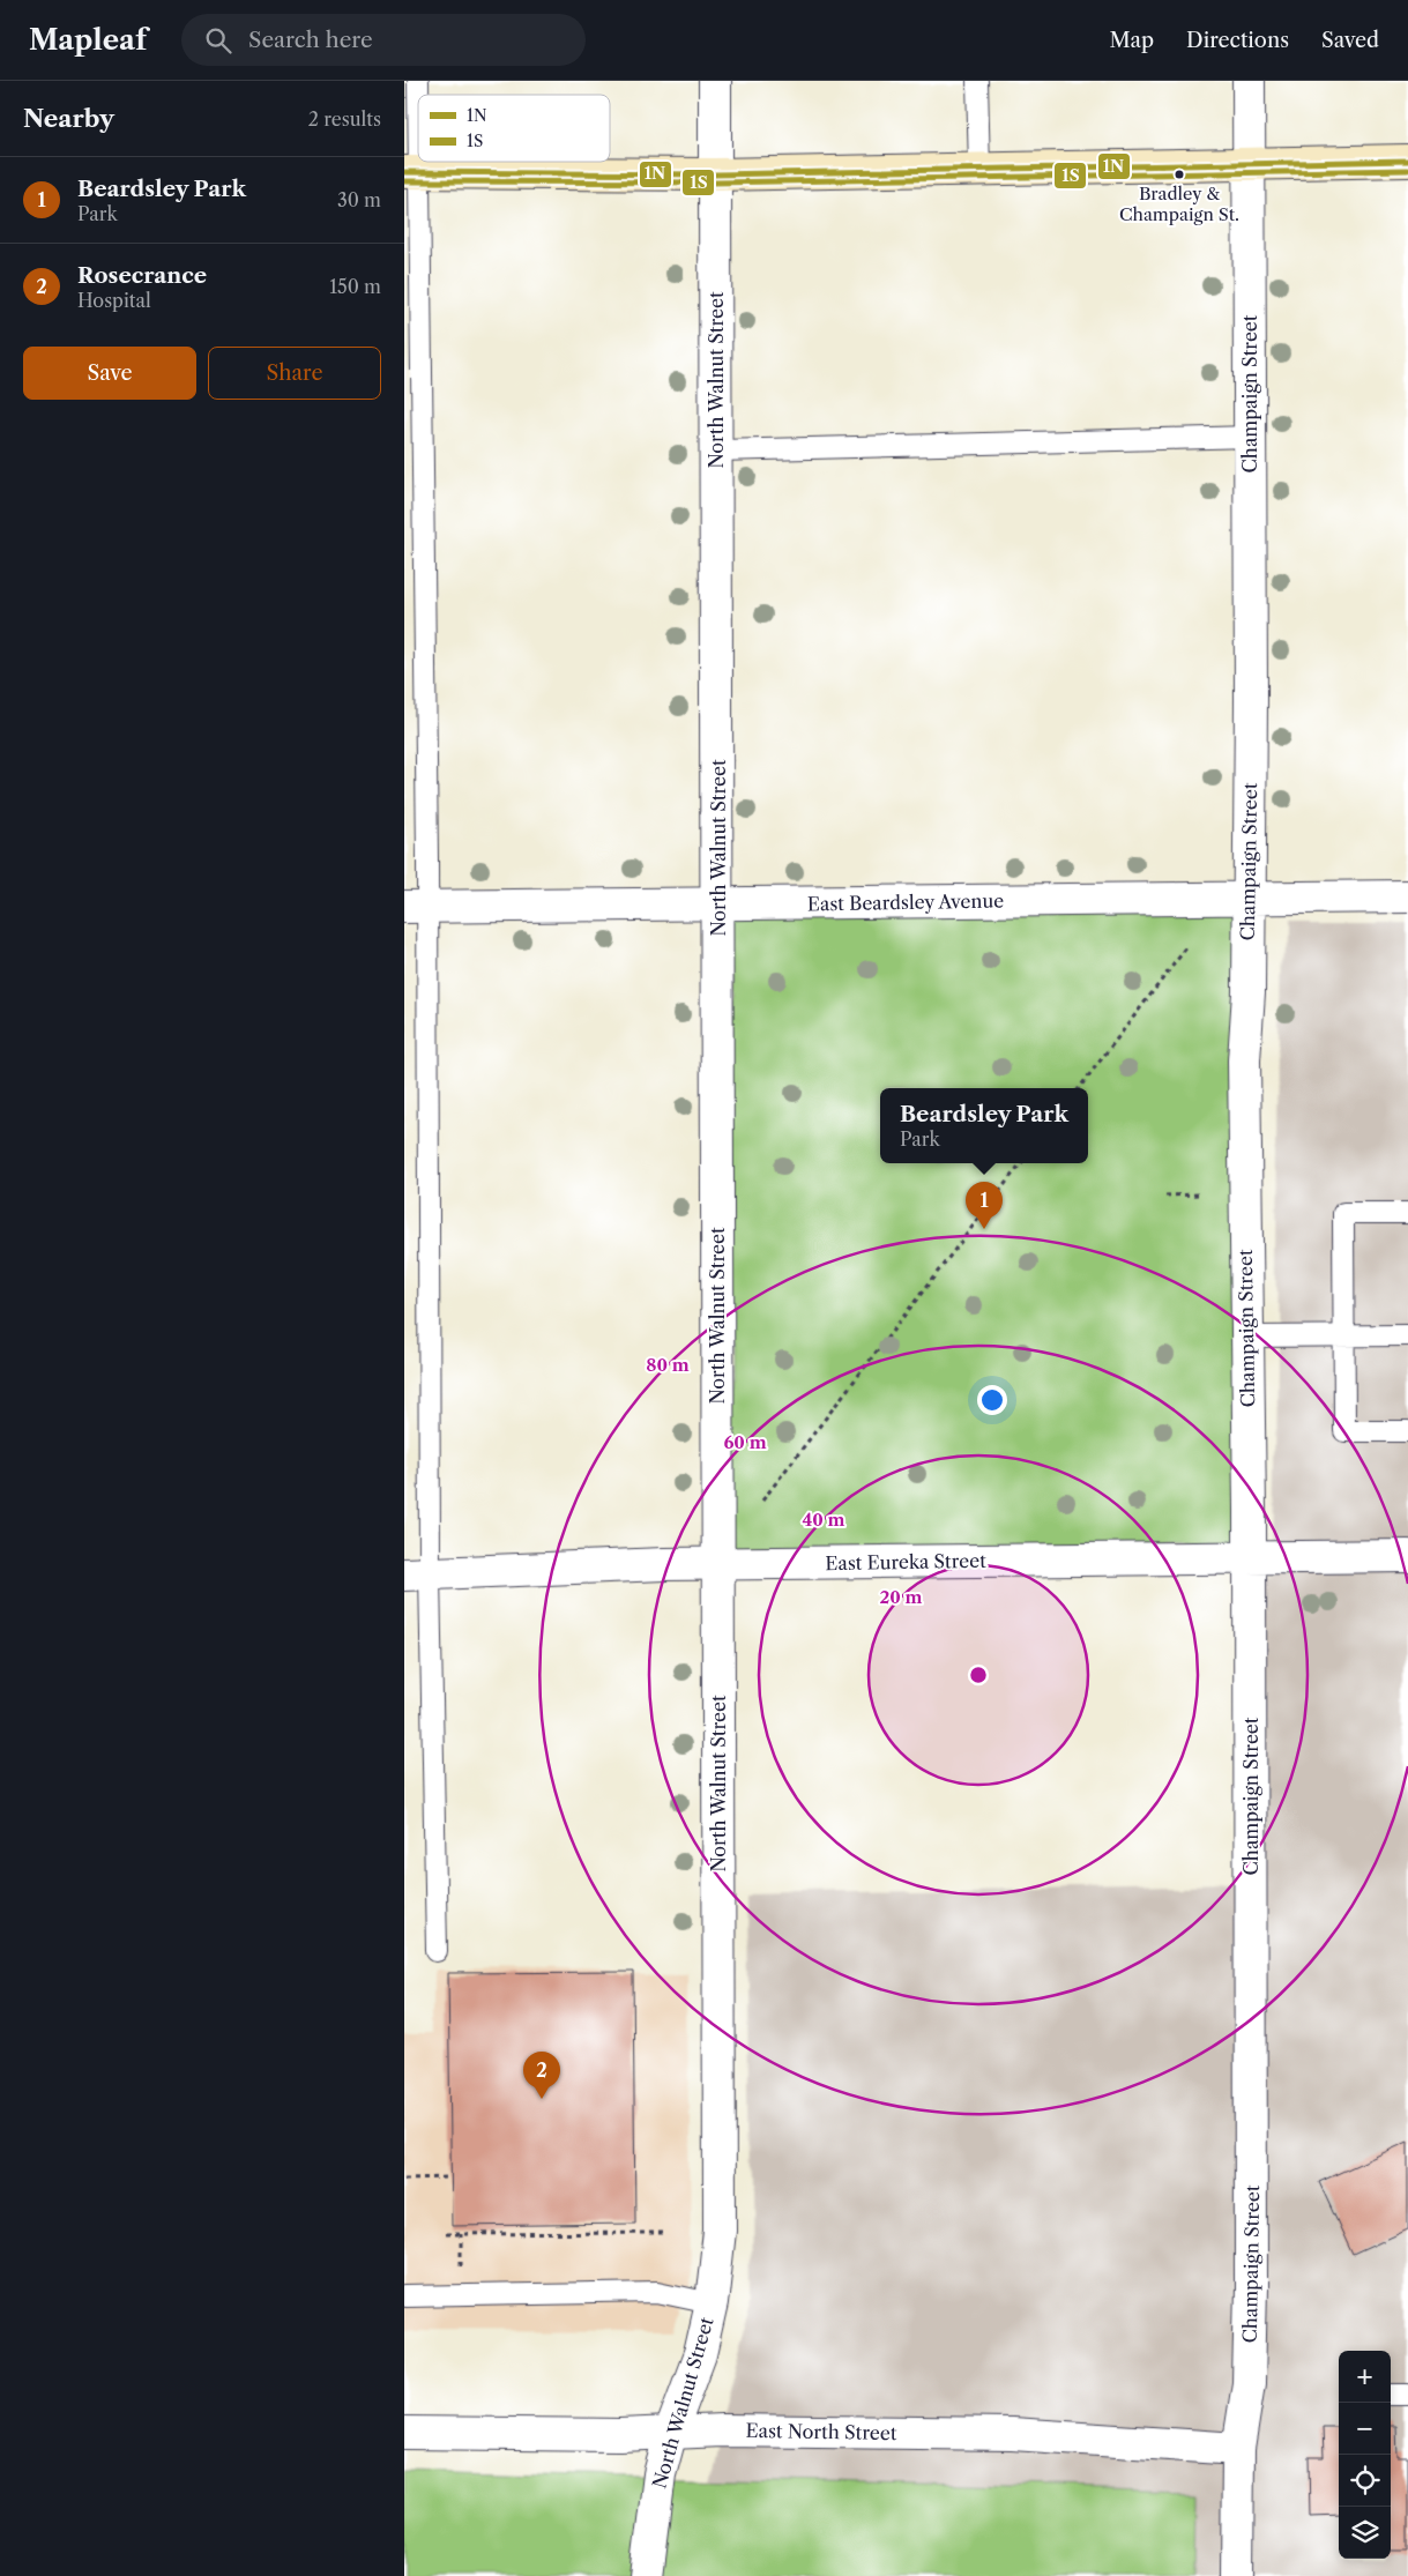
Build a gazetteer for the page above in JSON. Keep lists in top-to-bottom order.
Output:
{
  "streets": {
    "street": [
      "North Walnut Street",
      "Champaign Street",
      "East Beardsley Avenue",
      "East Eureka Street",
      "East North Street"
    ]
  },
  "crossings": [
    ["North Walnut Street", "East Beardsley Avenue"],
    ["North Walnut Street", "East Eureka Street"],
    ["North Walnut Street", "East North Street"],
    ["Champaign Street", "East Beardsley Avenue"],
    ["Champaign Street", "East Eureka Street"],
    ["Champaign Street", "East North Street"]
  ],
  "places": ["Bradley & Champaign St."],
  "lines": ["transit line 1N", "transit line 1S"],
  "legend": ["1N", "1S"],
  "page": {
    "header": "Mapleaf",
    "search": "Search here",
    "nav": ["Map", "Directions", "Saved"],
    "heading": ["Nearby", "2 results"],
    "list": [
      {
        "mark": "1",
        "name": "Beardsley Park",
        "note": "Park",
        "value": "30 m"
      },
      {
        "mark": "2",
        "name": "Rosecrance",
        "note": "Hospital",
        "value": "150 m"
      }
    ],
    "buttons": ["Save", "Share"],
    "popup": ["Beardsley Park", "Park"],
    "pins": ["1", "2"],
    "map_buttons": ["+", "−"]
  },
  "rings": [
    "80 m",
    "60 m",
    "40 m",
    "20 m"
  ]
}
